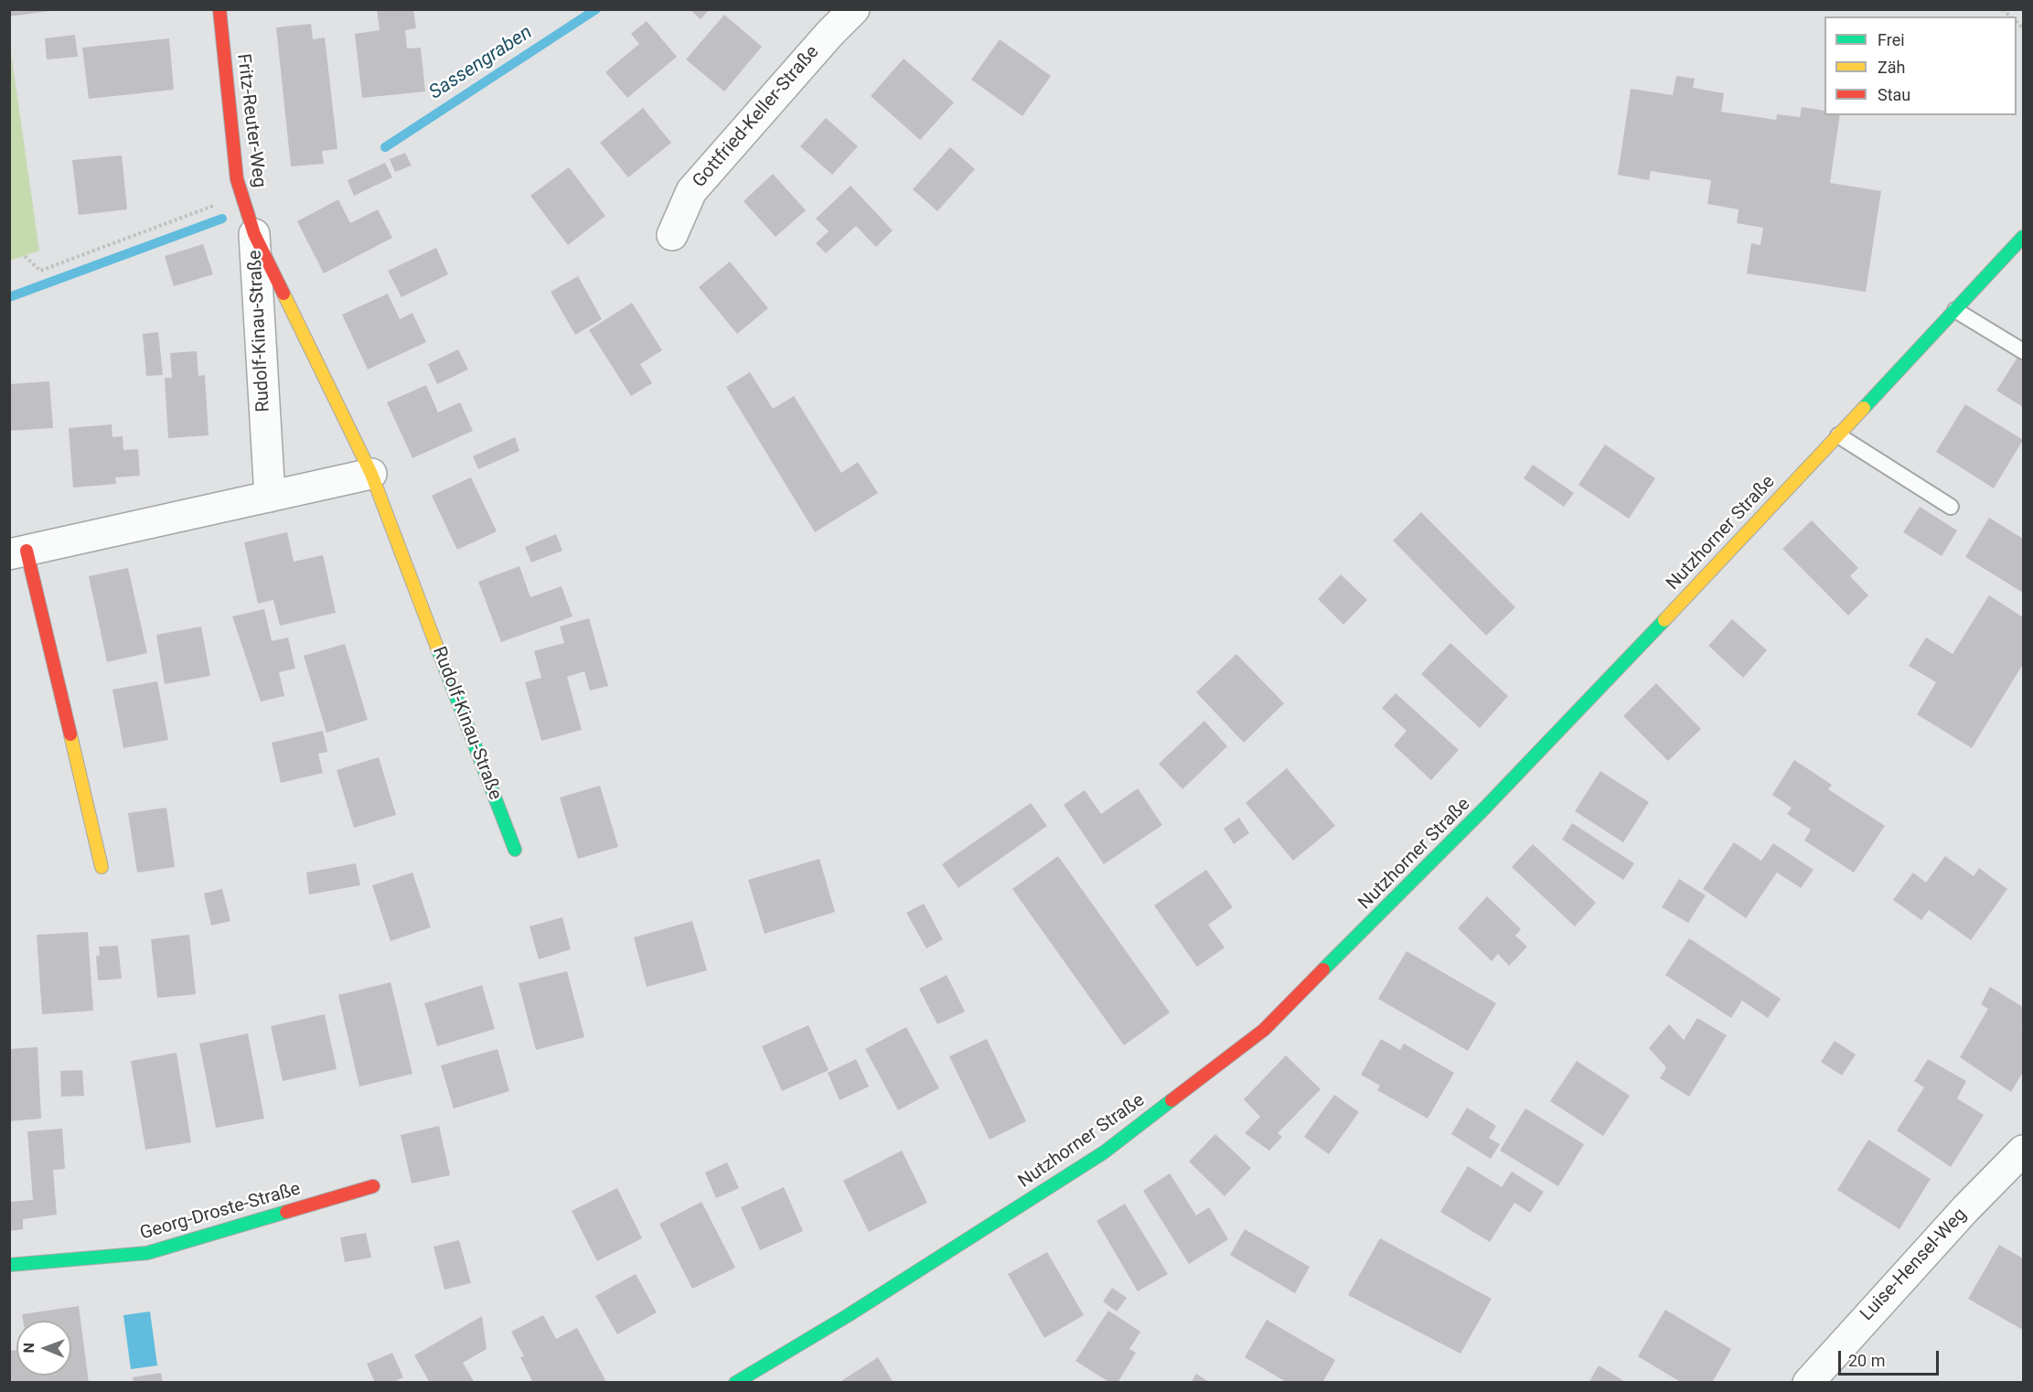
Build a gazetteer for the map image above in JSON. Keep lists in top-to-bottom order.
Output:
{
  "streets": {
    "main road": [
      "Fritz-Reuter-Weg",
      "Rudolf-Kinau-Straße",
      "Nutzhorner Straße",
      "Georg-Droste-Straße"
    ],
    "street": ["Gottfried-Keller-Straße", "Luise-Hensel-Weg"]
  },
  "crossings": [
    ["Fritz-Reuter-Weg", "Rudolf-Kinau-Straße"]
  ],
  "water": ["Sassengraben"],
  "legend": ["Frei", "Zäh", "Stau"],
  "scale_bar": "20 m",
  "north": "left"
}
